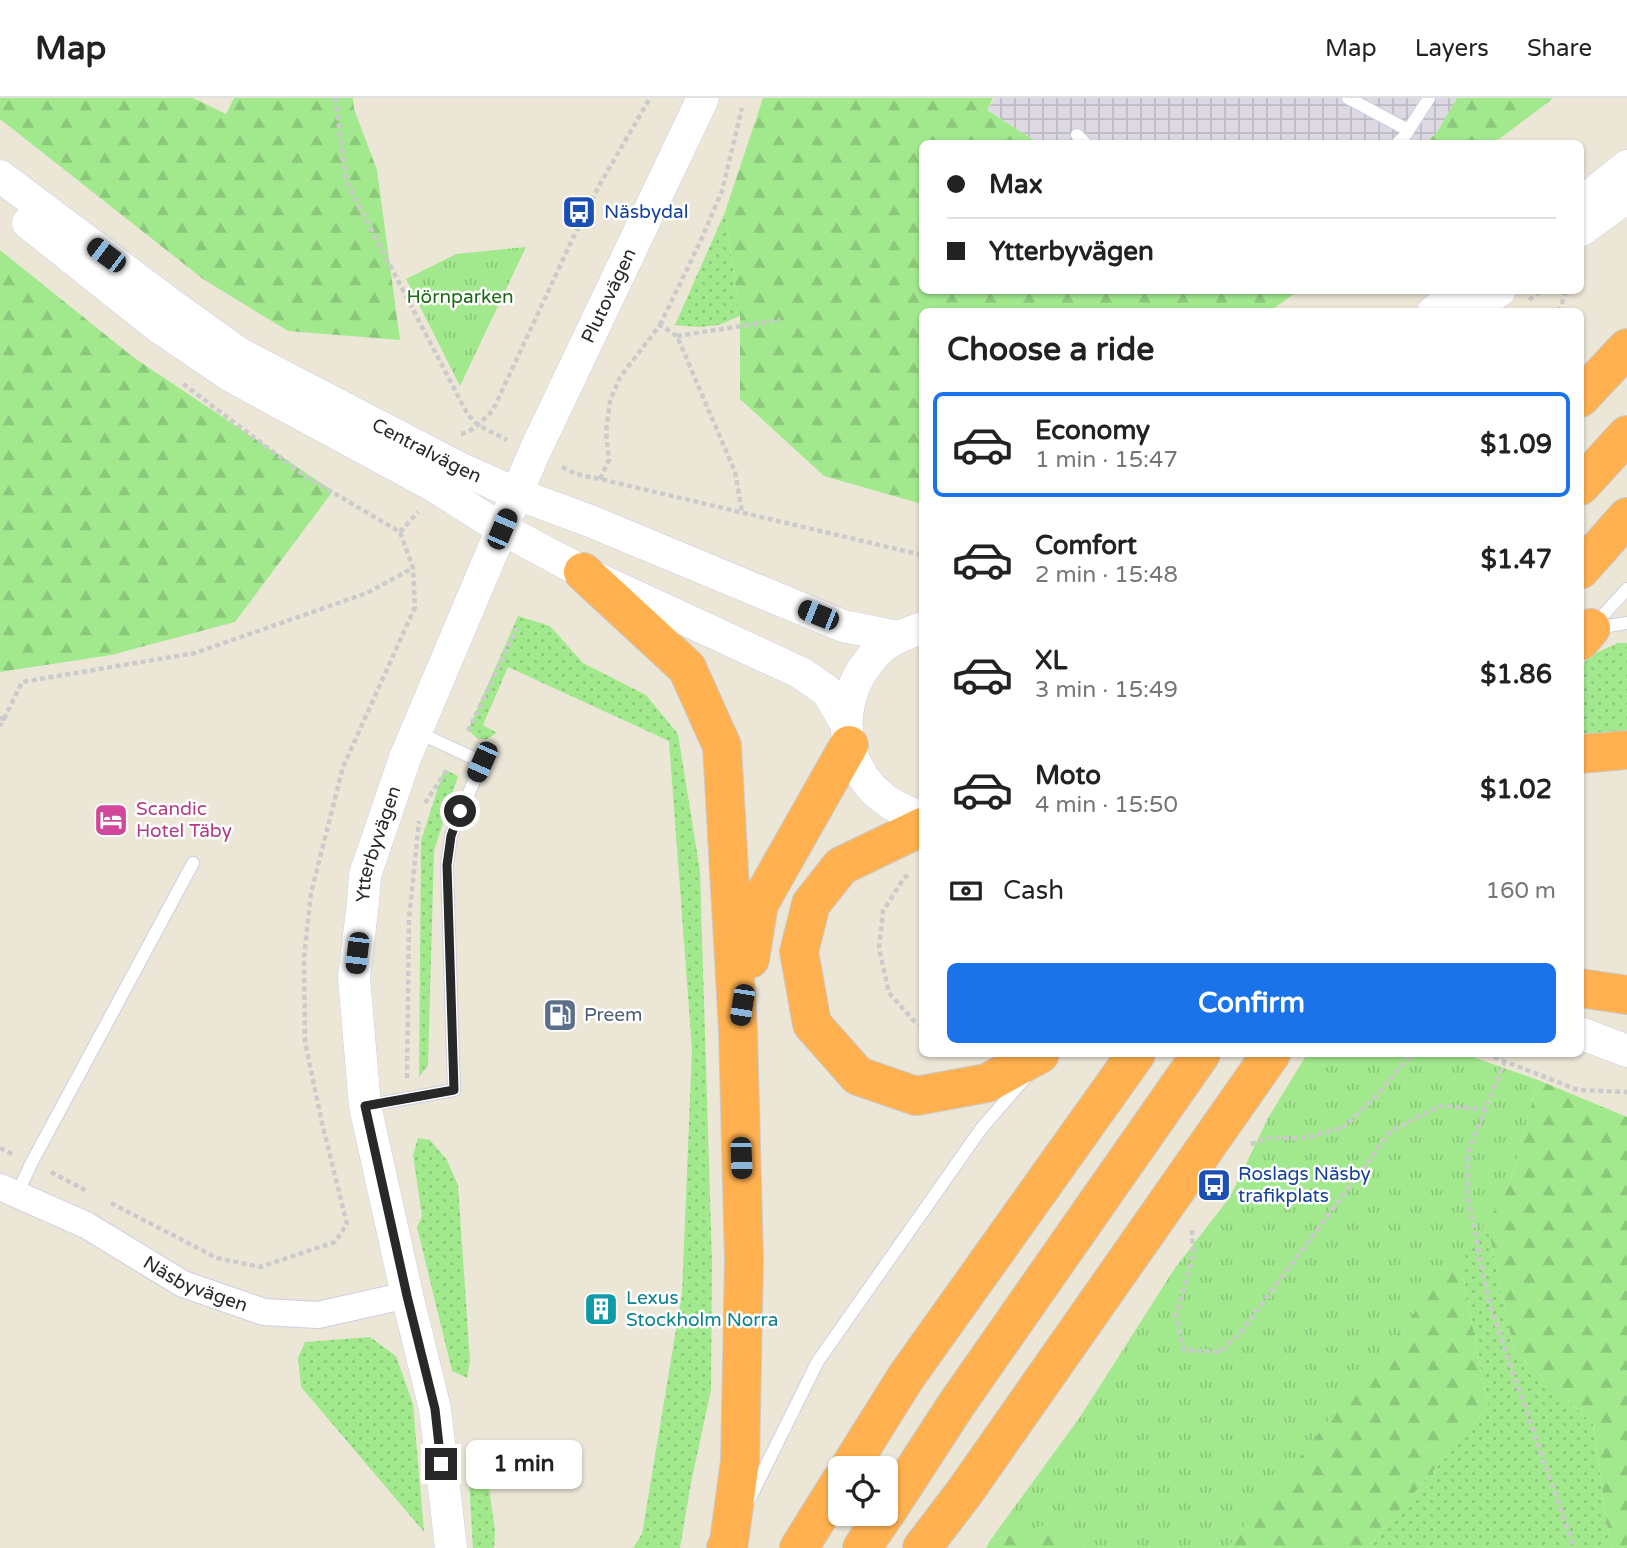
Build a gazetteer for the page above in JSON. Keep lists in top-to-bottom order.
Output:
{
  "streets": {
    "street": [
      "Plutovägen",
      "Centralvägen",
      "Ytterbyvägen",
      "Näsbyvägen"
    ]
  },
  "crossings": [
    ["Plutovägen", "Centralvägen"],
    ["Plutovägen", "Ytterbyvägen"],
    ["Centralvägen", "Ytterbyvägen"],
    ["Ytterbyvägen", "Näsbyvägen"]
  ],
  "parks": ["Hörnparken"],
  "places": {
    "bus stop": ["Näsbydal", "Roslags Näsby trafikplats"],
    "hotel": ["Scandic Hotel Täby"],
    "fuel station": ["Preem"],
    "building": ["Lexus Stockholm Norra"]
  },
  "page": {
    "header": "Map",
    "nav": ["Map", "Layers", "Share"],
    "banner": ["Max", "Ytterbyvägen"],
    "heading": "Choose a ride",
    "list": [
      {
        "name": "Economy",
        "note": "1 min · 15:47",
        "value": "$1.09"
      },
      {
        "name": "Comfort",
        "note": "2 min · 15:48",
        "value": "$1.47"
      },
      {
        "name": "XL",
        "note": "3 min · 15:49",
        "value": "$1.86"
      },
      {
        "name": "Moto",
        "note": "4 min · 15:50",
        "value": "$1.02"
      }
    ],
    "pay": ["Cash", "160 m"],
    "buttons": "Confirm",
    "bubble": "1 min"
  }
}
